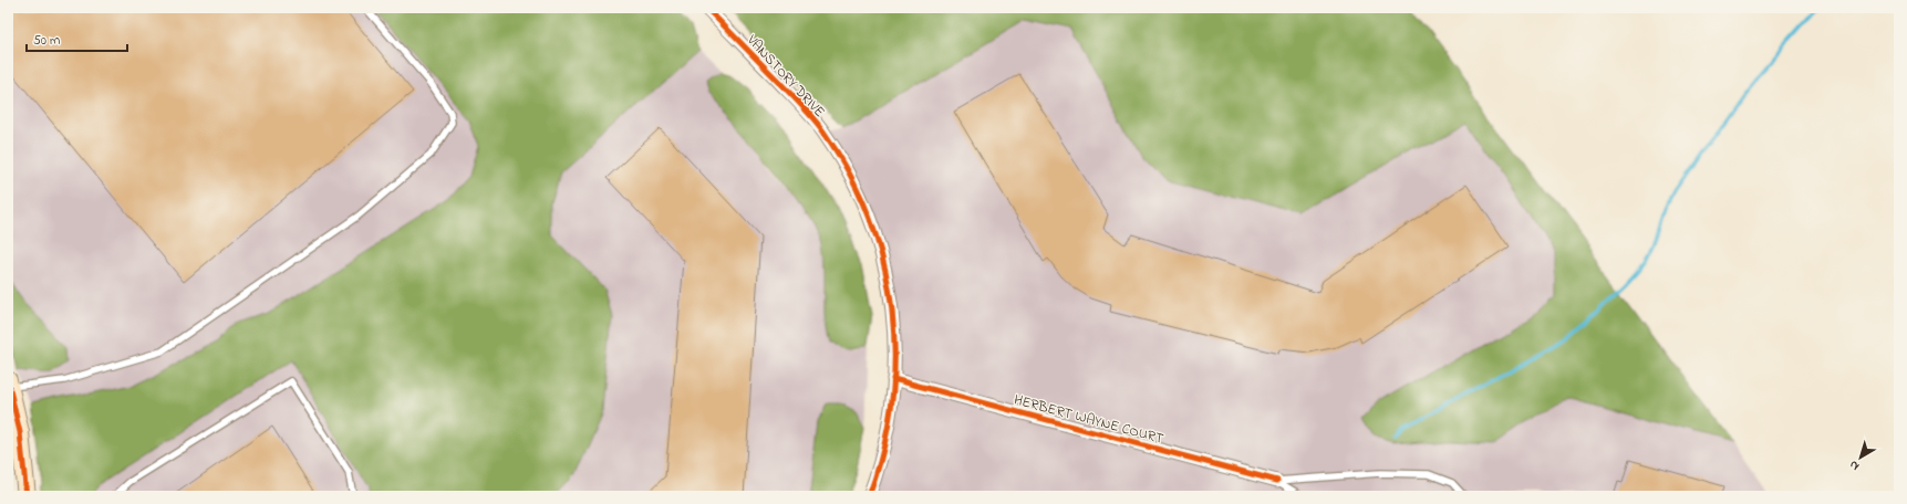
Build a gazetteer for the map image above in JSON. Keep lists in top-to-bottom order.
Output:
{
  "streets": {
    "street": ["VANSTORY DRIVE", "HERBERT WAYNE COURT"]
  },
  "crossings": [
    ["VANSTORY DRIVE", "HERBERT WAYNE COURT"]
  ],
  "scale_bar": "50 m",
  "north": "bottom left"
}
